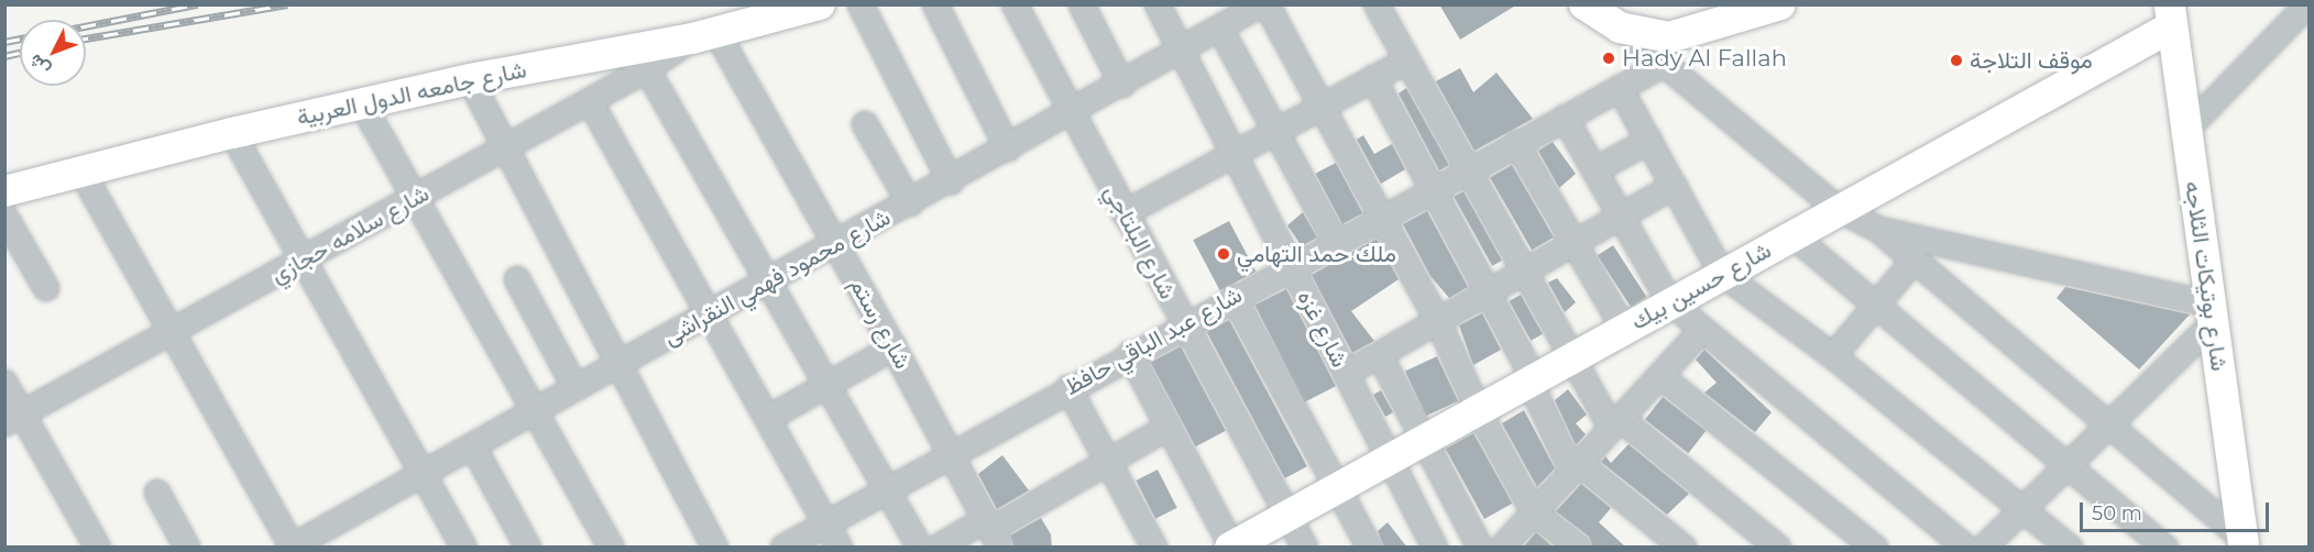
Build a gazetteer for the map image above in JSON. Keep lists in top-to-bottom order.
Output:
{
  "streets": {
    "main road": ["شارع جامعه الدول العربية", "شارع بوتيكات الثلاجه", "شارع حسين بيك"],
    "street": [
      "شارع سلامه حجازي",
      "شارع البلتاجي",
      "شارع محمود فهمي النقراشى",
      "شارع رستم",
      "شارع غزه",
      "شارع عبد الباقي حافظ"
    ]
  },
  "crossings": [
    ["شارع جامعه الدول العربية", "شارع سلامه حجازي"],
    ["شارع جامعه الدول العربية", "شارع رستم"],
    ["شارع سلامه حجازي", "شارع رستم"],
    ["شارع البلتاجي", "شارع محمود فهمي النقراشى"],
    ["شارع البلتاجي", "شارع حسين بيك"],
    ["شارع البلتاجي", "شارع عبد الباقي حافظ"],
    ["شارع بوتيكات الثلاجه", "شارع حسين بيك"],
    ["شارع محمود فهمي النقراشى", "شارع رستم"],
    ["شارع محمود فهمي النقراشى", "شارع غزه"],
    ["شارع حسين بيك", "شارع غزه"],
    ["شارع رستم", "شارع عبد الباقي حافظ"],
    ["شارع غزه", "شارع عبد الباقي حافظ"]
  ],
  "places": ["Hady Al Fallah", "موقف التلاجة", "ملك حمد التهامي"],
  "scale_bar": "50 m",
  "north": "bottom left"
}
